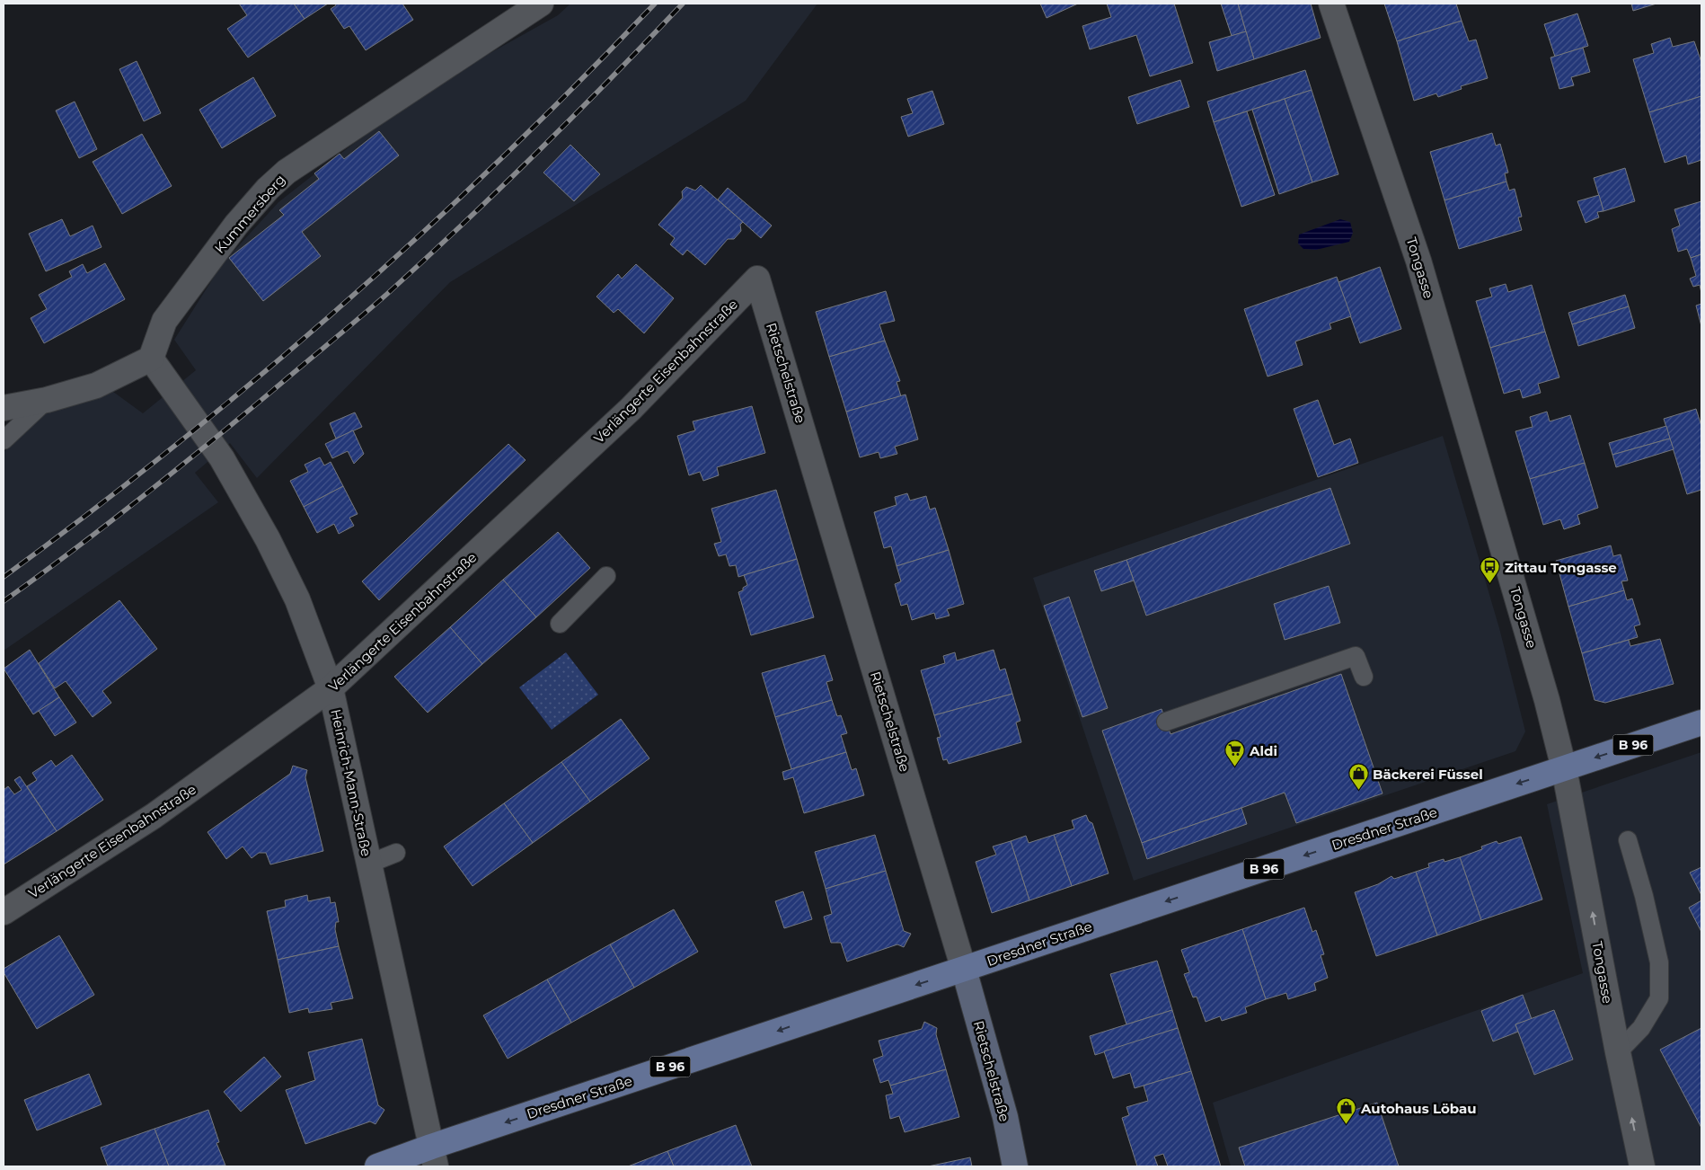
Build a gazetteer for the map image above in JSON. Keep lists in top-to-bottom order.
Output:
{
  "streets": {
    "main road": ["Rietschelstraße", "B 96", "Dresdner Straße"],
    "street": [
      "Kummersberg",
      "Tongasse",
      "Verlängerte Eisenbahnstraße",
      "Heinrich-Mann-Straße"
    ]
  },
  "crossings": [
    ["Kummersberg", "Heinrich-Mann-Straße"],
    ["Tongasse", "Dresdner Straße"],
    ["Verlängerte Eisenbahnstraße", "Rietschelstraße"],
    ["Verlängerte Eisenbahnstraße", "Heinrich-Mann-Straße"],
    ["Rietschelstraße", "Dresdner Straße"],
    ["Heinrich-Mann-Straße", "Dresdner Straße"]
  ],
  "one_way": ["Dresdner Straße"],
  "places": {
    "bus stop": ["Zittau Tongasse"],
    "supermarket": ["Aldi"],
    "shop": ["Bäckerei Füssel", "Autohaus Löbau"]
  }
}
